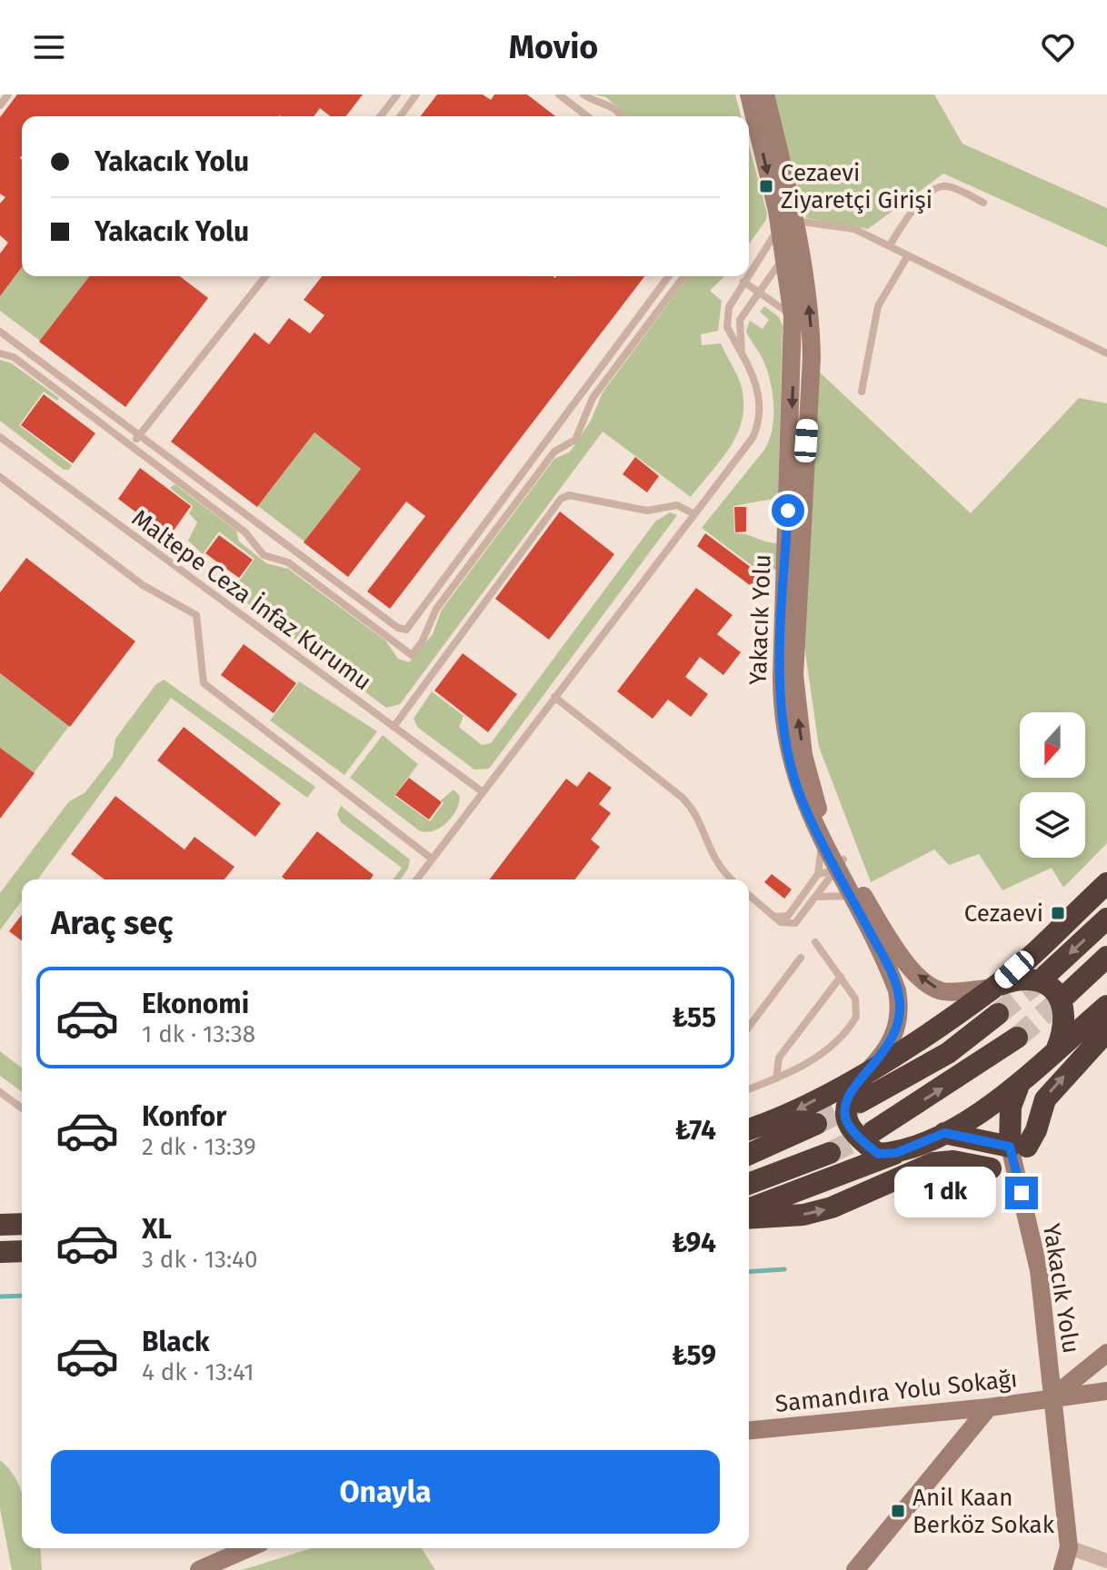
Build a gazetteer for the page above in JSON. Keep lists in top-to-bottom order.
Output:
{
  "streets": {
    "main road": ["Yakacık Yolu", "Samandıra Yolu Sokağı"],
    "lane": ["Maltepe Ceza İnfaz Kurumu"]
  },
  "crossings": [
    ["Yakacık Yolu", "Samandıra Yolu Sokağı"]
  ],
  "places": {
    "transit": ["Cezaevi Ziyaretçi Girişi", "Cezaevi", "Anil Kaan Berköz Sokak"]
  },
  "north": "bottom",
  "page": {
    "header": "Movio",
    "banner": ["Yakacık Yolu", "Yakacık Yolu"],
    "heading": "Araç seç",
    "list": [
      {
        "name": "Ekonomi",
        "note": "1 dk · 13:38",
        "value": "₺55"
      },
      {
        "name": "Konfor",
        "note": "2 dk · 13:39",
        "value": "₺74"
      },
      {
        "name": "XL",
        "note": "3 dk · 13:40",
        "value": "₺94"
      },
      {
        "name": "Black",
        "note": "4 dk · 13:41",
        "value": "₺59"
      }
    ],
    "bubble": "1 dk",
    "buttons": "Onayla"
  }
}
